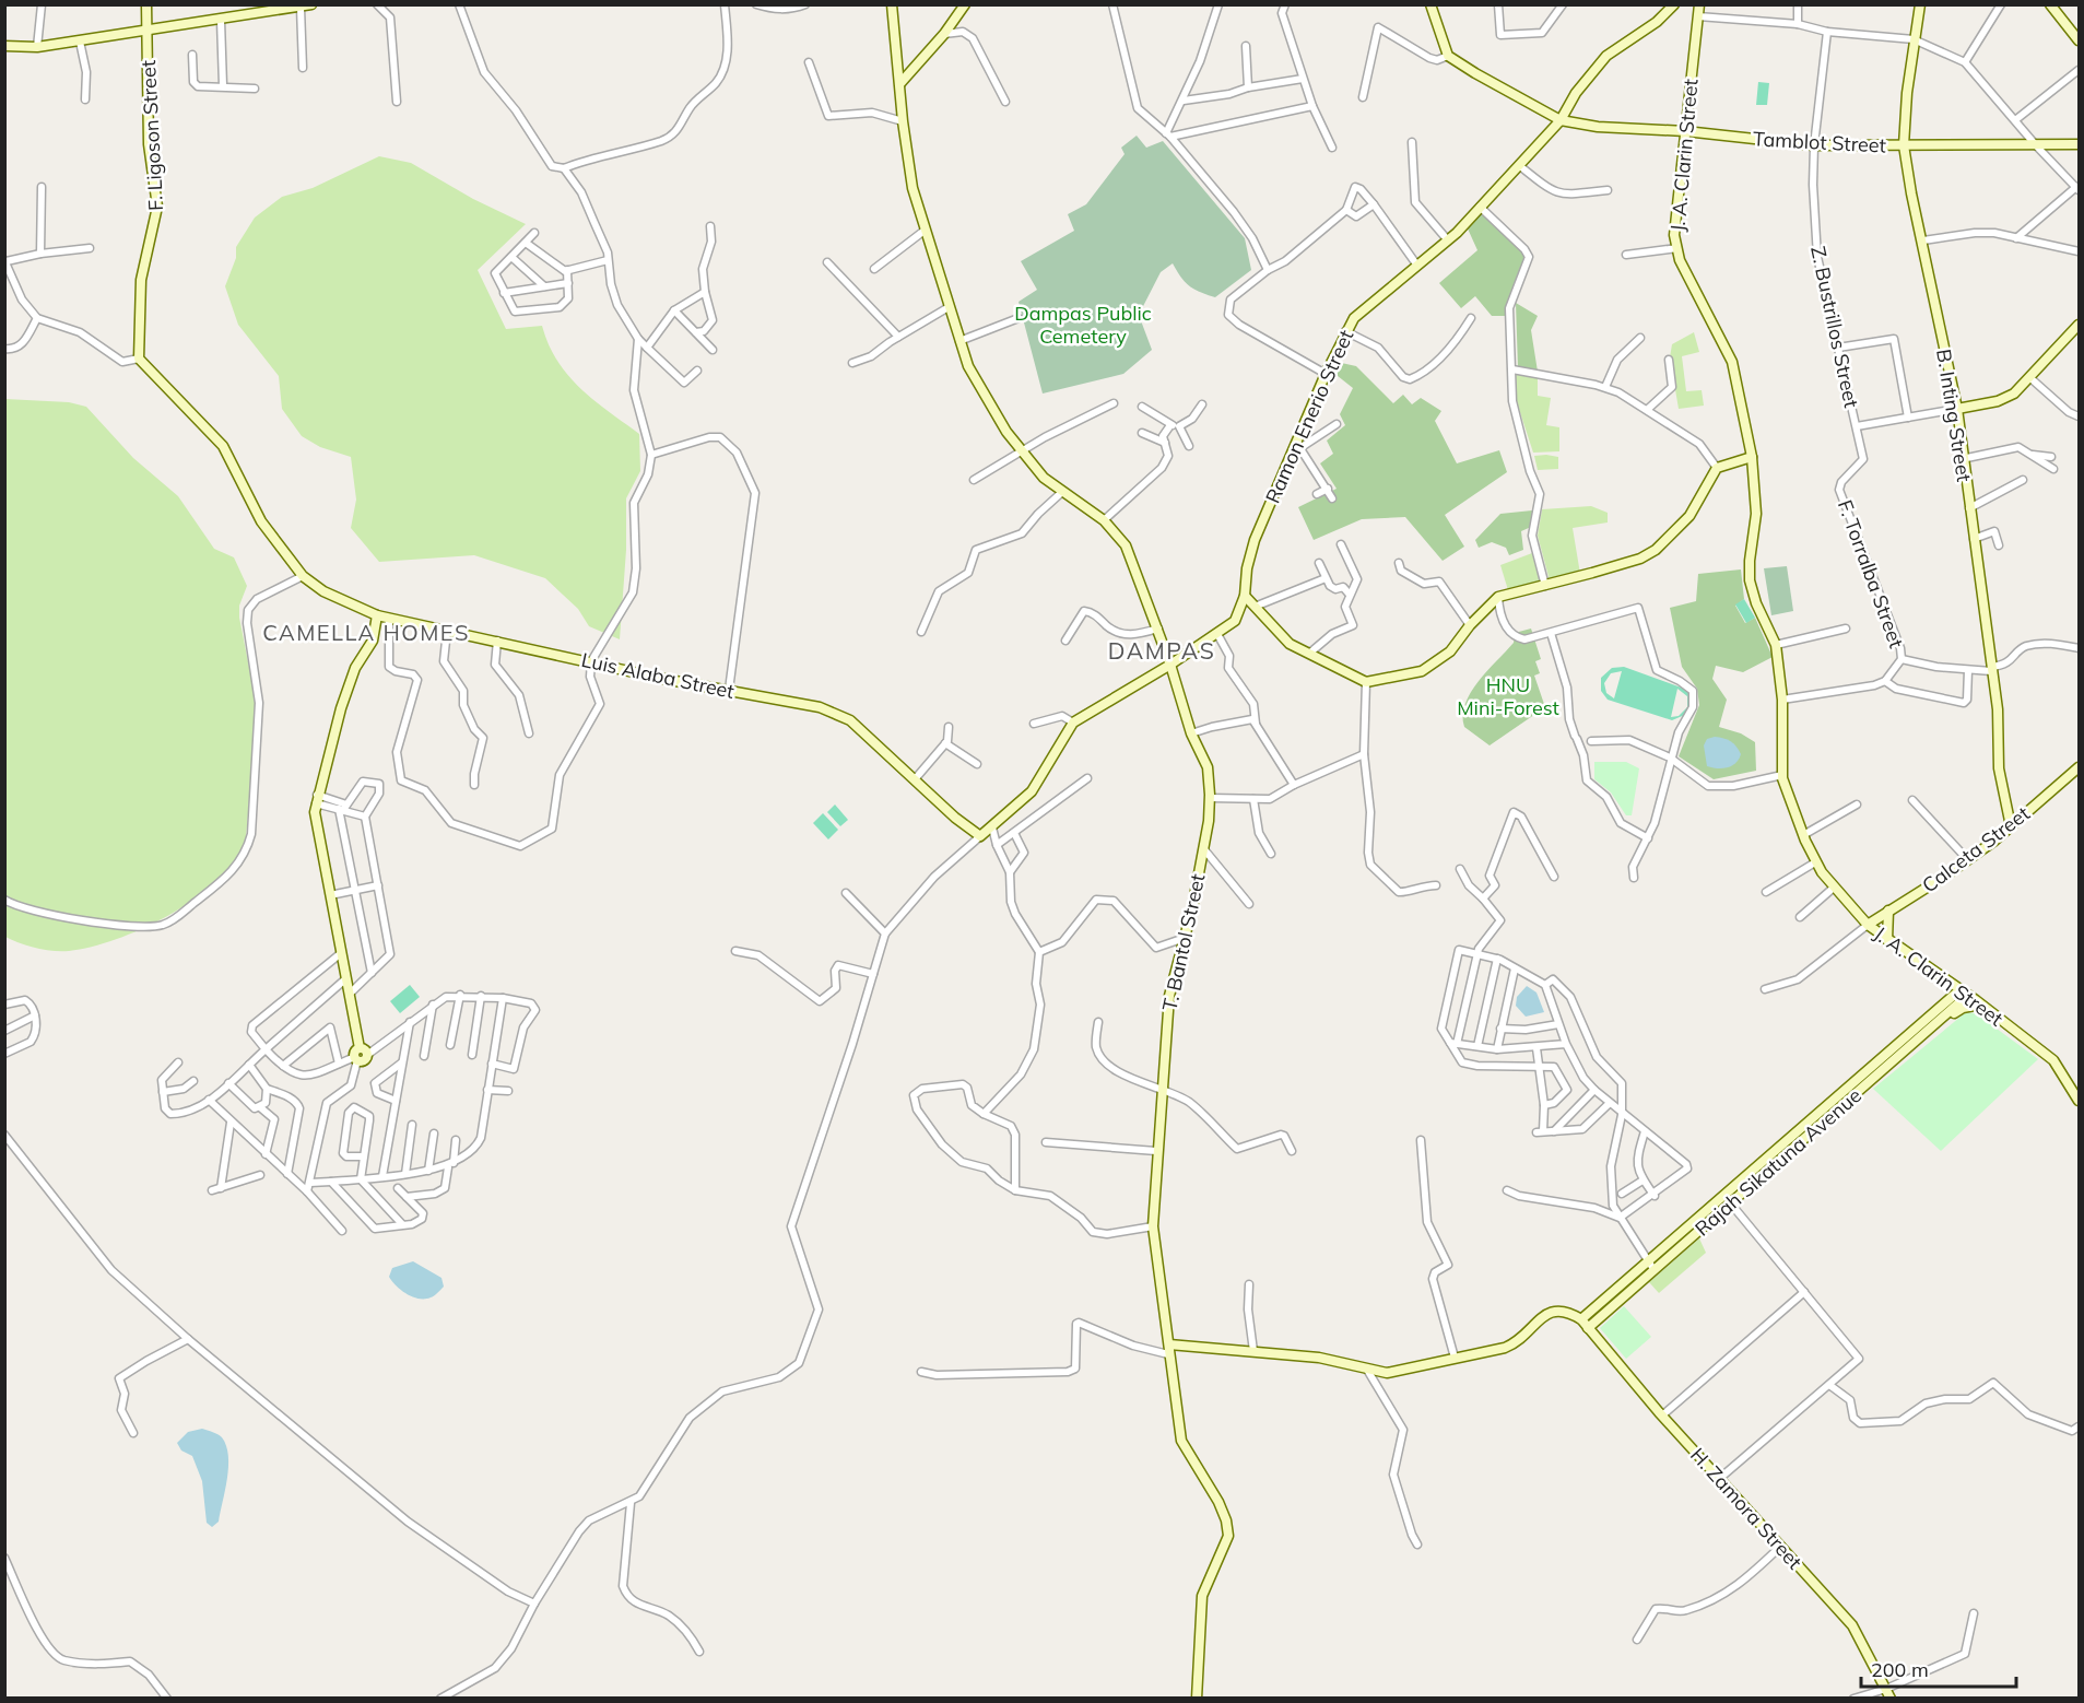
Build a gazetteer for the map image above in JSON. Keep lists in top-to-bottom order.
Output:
{
  "streets": {
    "street": [
      "F. Ligoson Street",
      "Tamblot Street",
      "J. A. Clarin Street",
      "Z. Bustrillos Street",
      "B. Inting Street",
      "Ramon Enerio Street",
      "F. Torralba Street",
      "Luis Alaba Street",
      "Calceta Street",
      "T. Bantol Street",
      "Rajah Sikatuna Avenue",
      "H. Zamora Street"
    ]
  },
  "crossings": [
    ["F. Ligoson Street", "Luis Alaba Street"],
    ["Tamblot Street", "J. A. Clarin Street"],
    ["Tamblot Street", "Z. Bustrillos Street"],
    ["Tamblot Street", "B. Inting Street"],
    ["Tamblot Street", "Ramon Enerio Street"],
    ["J. A. Clarin Street", "Calceta Street"],
    ["J. A. Clarin Street", "Rajah Sikatuna Avenue"],
    ["Z. Bustrillos Street", "F. Torralba Street"],
    ["B. Inting Street", "Calceta Street"],
    ["Ramon Enerio Street", "Luis Alaba Street"],
    ["Ramon Enerio Street", "T. Bantol Street"],
    ["Rajah Sikatuna Avenue", "H. Zamora Street"]
  ],
  "districts": ["CAMELLA HOMES", "DAMPAS"],
  "parks": ["Dampas Public Cemetery", "HNU Mini-Forest"],
  "scale_bar": "200 m"
}
